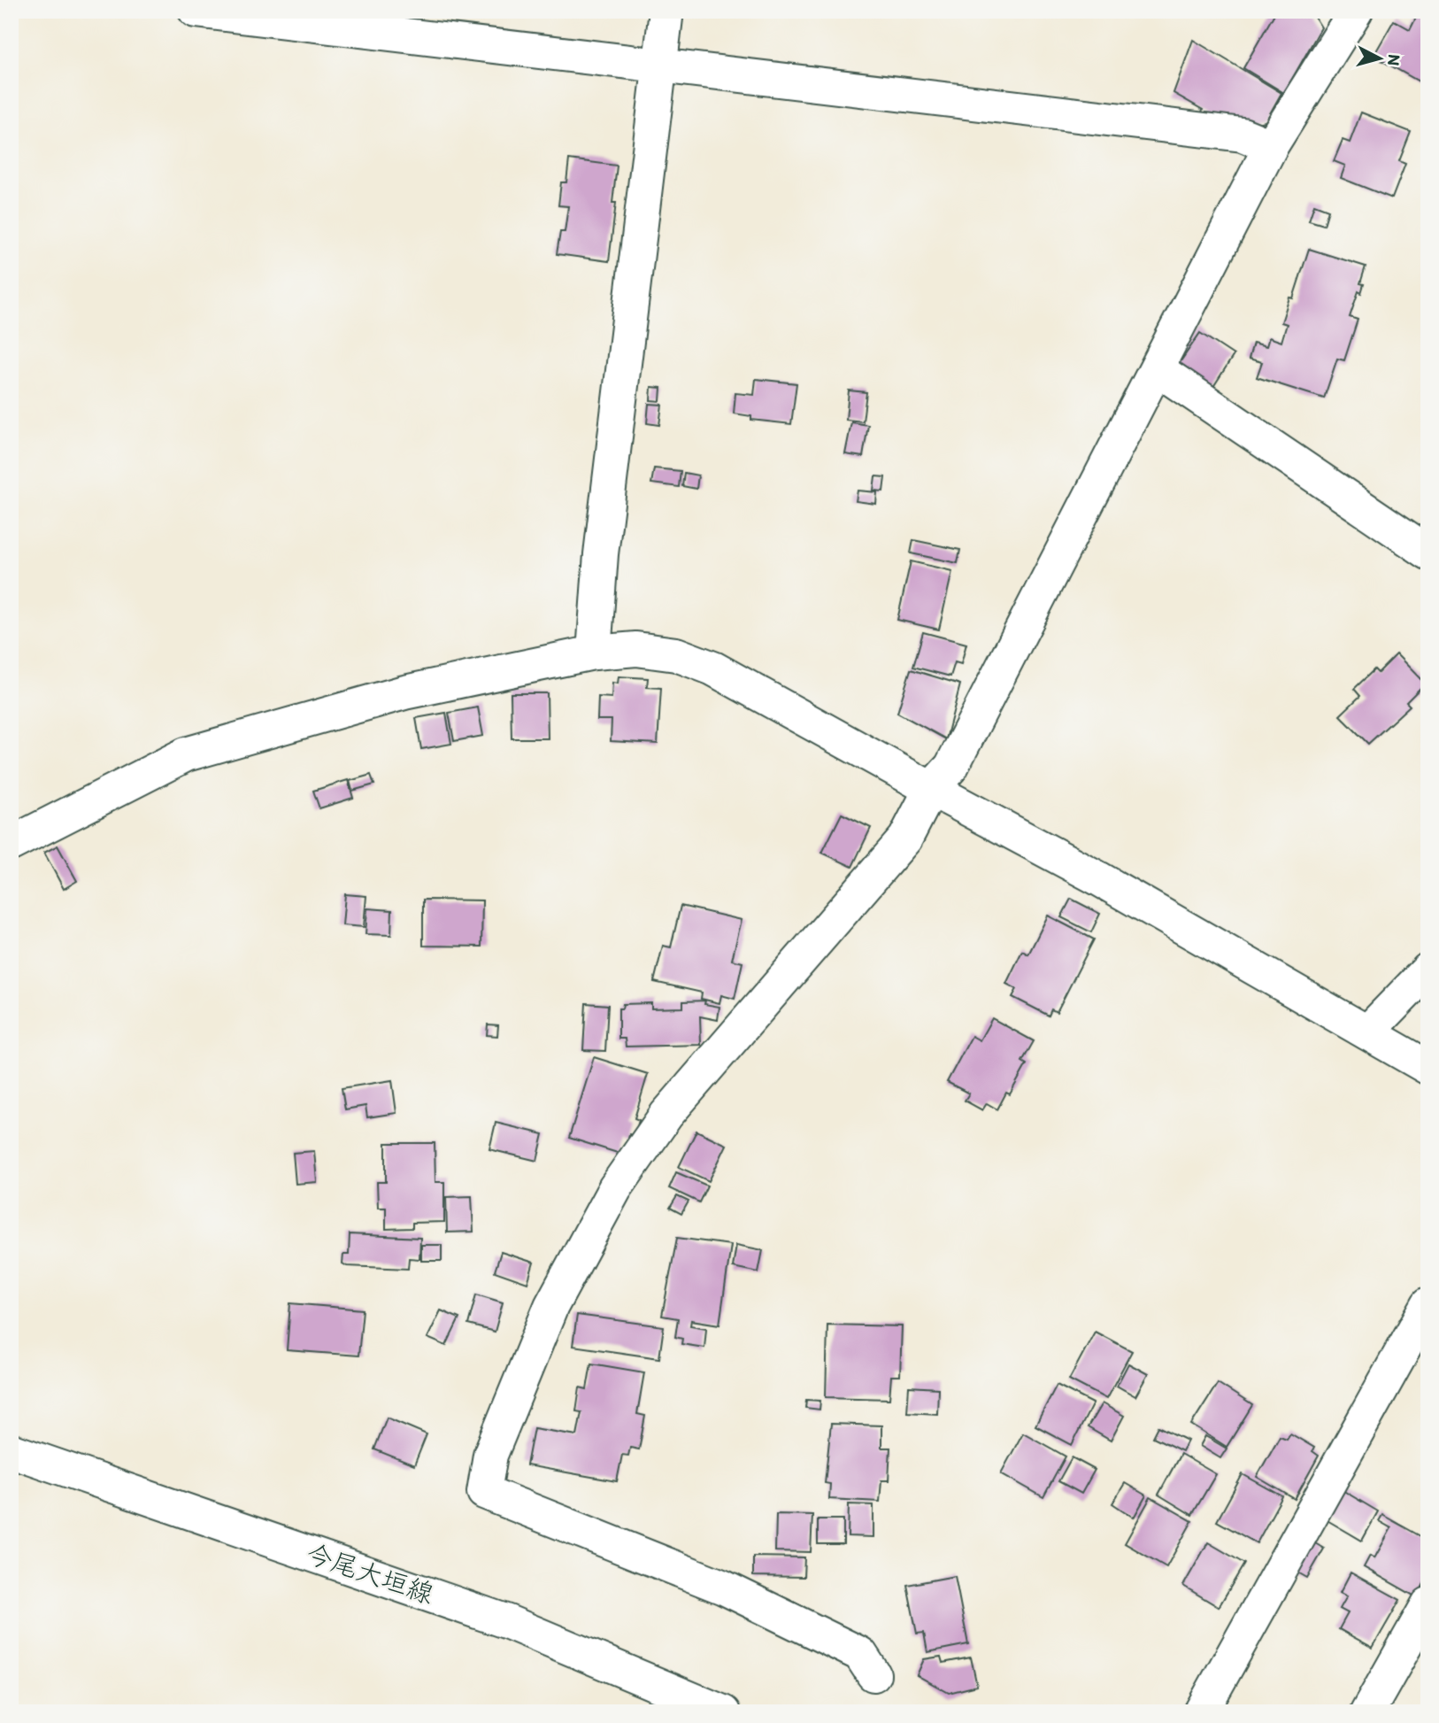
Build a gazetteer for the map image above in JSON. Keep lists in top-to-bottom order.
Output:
{
  "streets": {
    "street": ["今尾大垣線"]
  },
  "north": "right"
}
